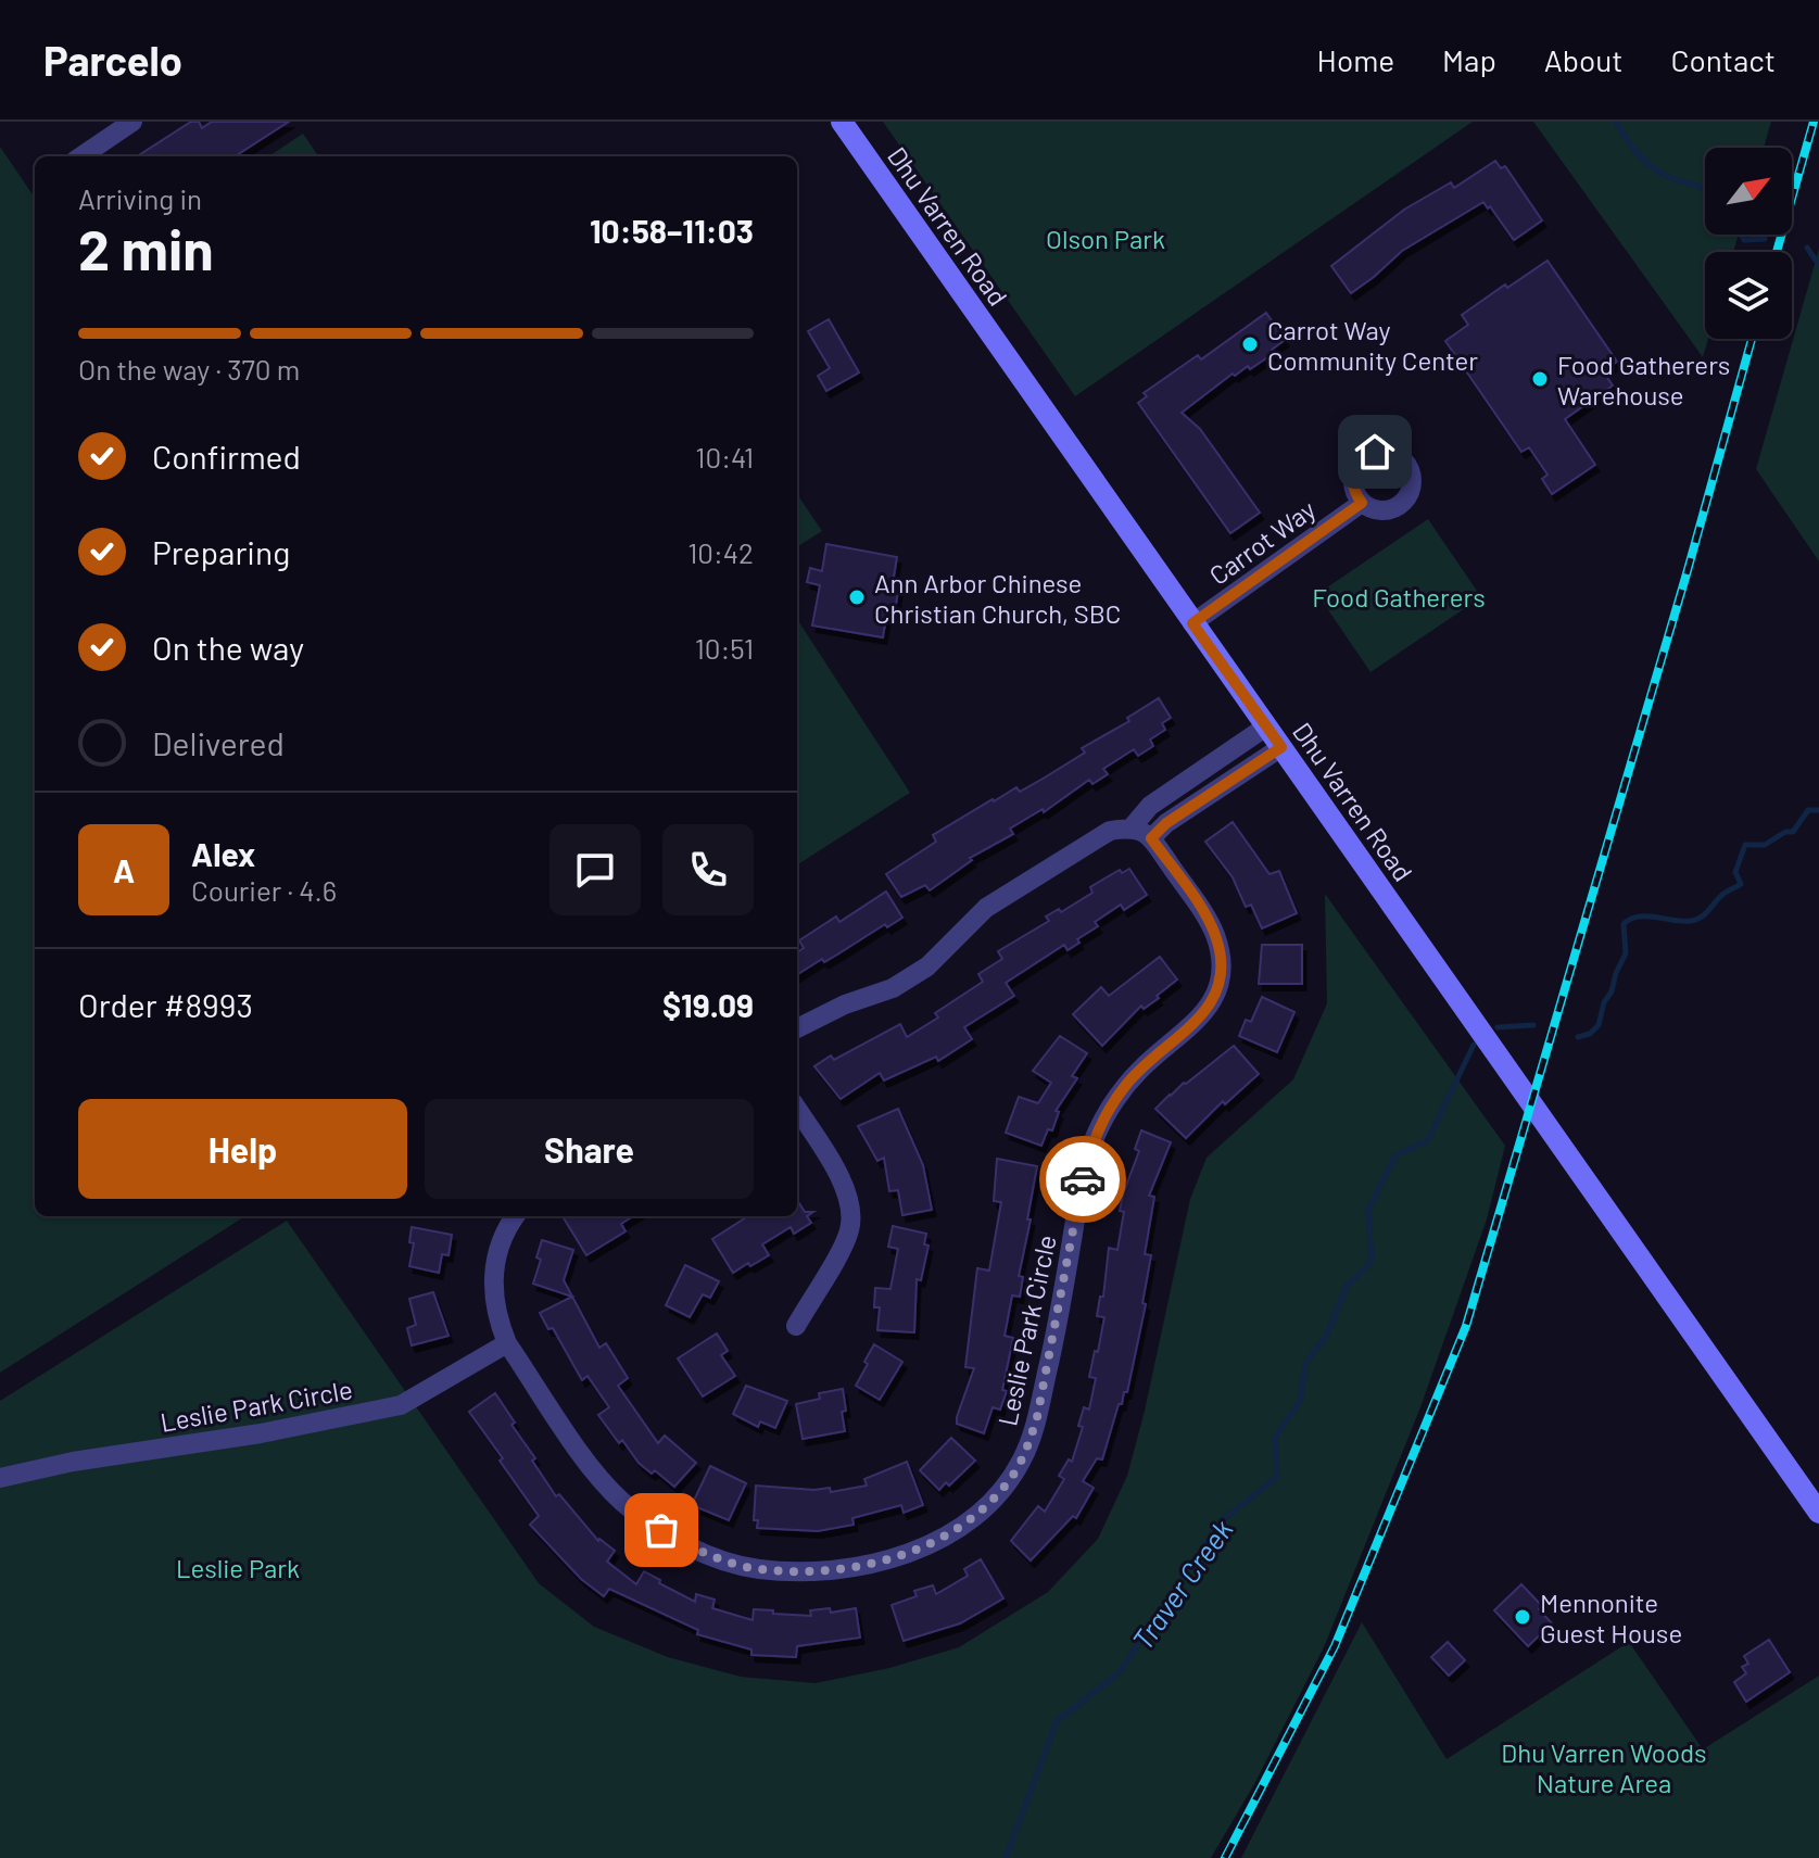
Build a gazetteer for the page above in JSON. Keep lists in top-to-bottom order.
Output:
{
  "streets": {
    "main road": ["Dhu Varren Road"],
    "street": ["Carrot Way", "Leslie Park Circle"]
  },
  "crossings": [
    ["Dhu Varren Road", "Carrot Way"]
  ],
  "water": ["Traver Creek"],
  "parks": [
    "Olson Park",
    "Food Gatherers",
    "Leslie Park",
    "Dhu Varren Woods Nature Area"
  ],
  "places": [
    "Carrot Way Community Center",
    "Food Gatherers Warehouse",
    "Ann Arbor Chinese Christian Church, SBC",
    "Mennonite Guest House"
  ],
  "north": "top right",
  "page": {
    "header": "Parcelo",
    "nav": [
      "Home",
      "Map",
      "About",
      "Contact"
    ],
    "heading": ["2 min", "Arriving in", "10:58–11:03"],
    "panel": [
      "Alex",
      "Courier · 4.6",
      "Order #8993",
      "$19.09"
    ],
    "bar": "On the way · 370 m",
    "list": [
      ["Confirmed", "10:41"],
      ["Preparing", "10:42"],
      ["On the way", "10:51"],
      "Delivered"
    ],
    "round": "A",
    "buttons": ["Help", "Share"]
  }
}
